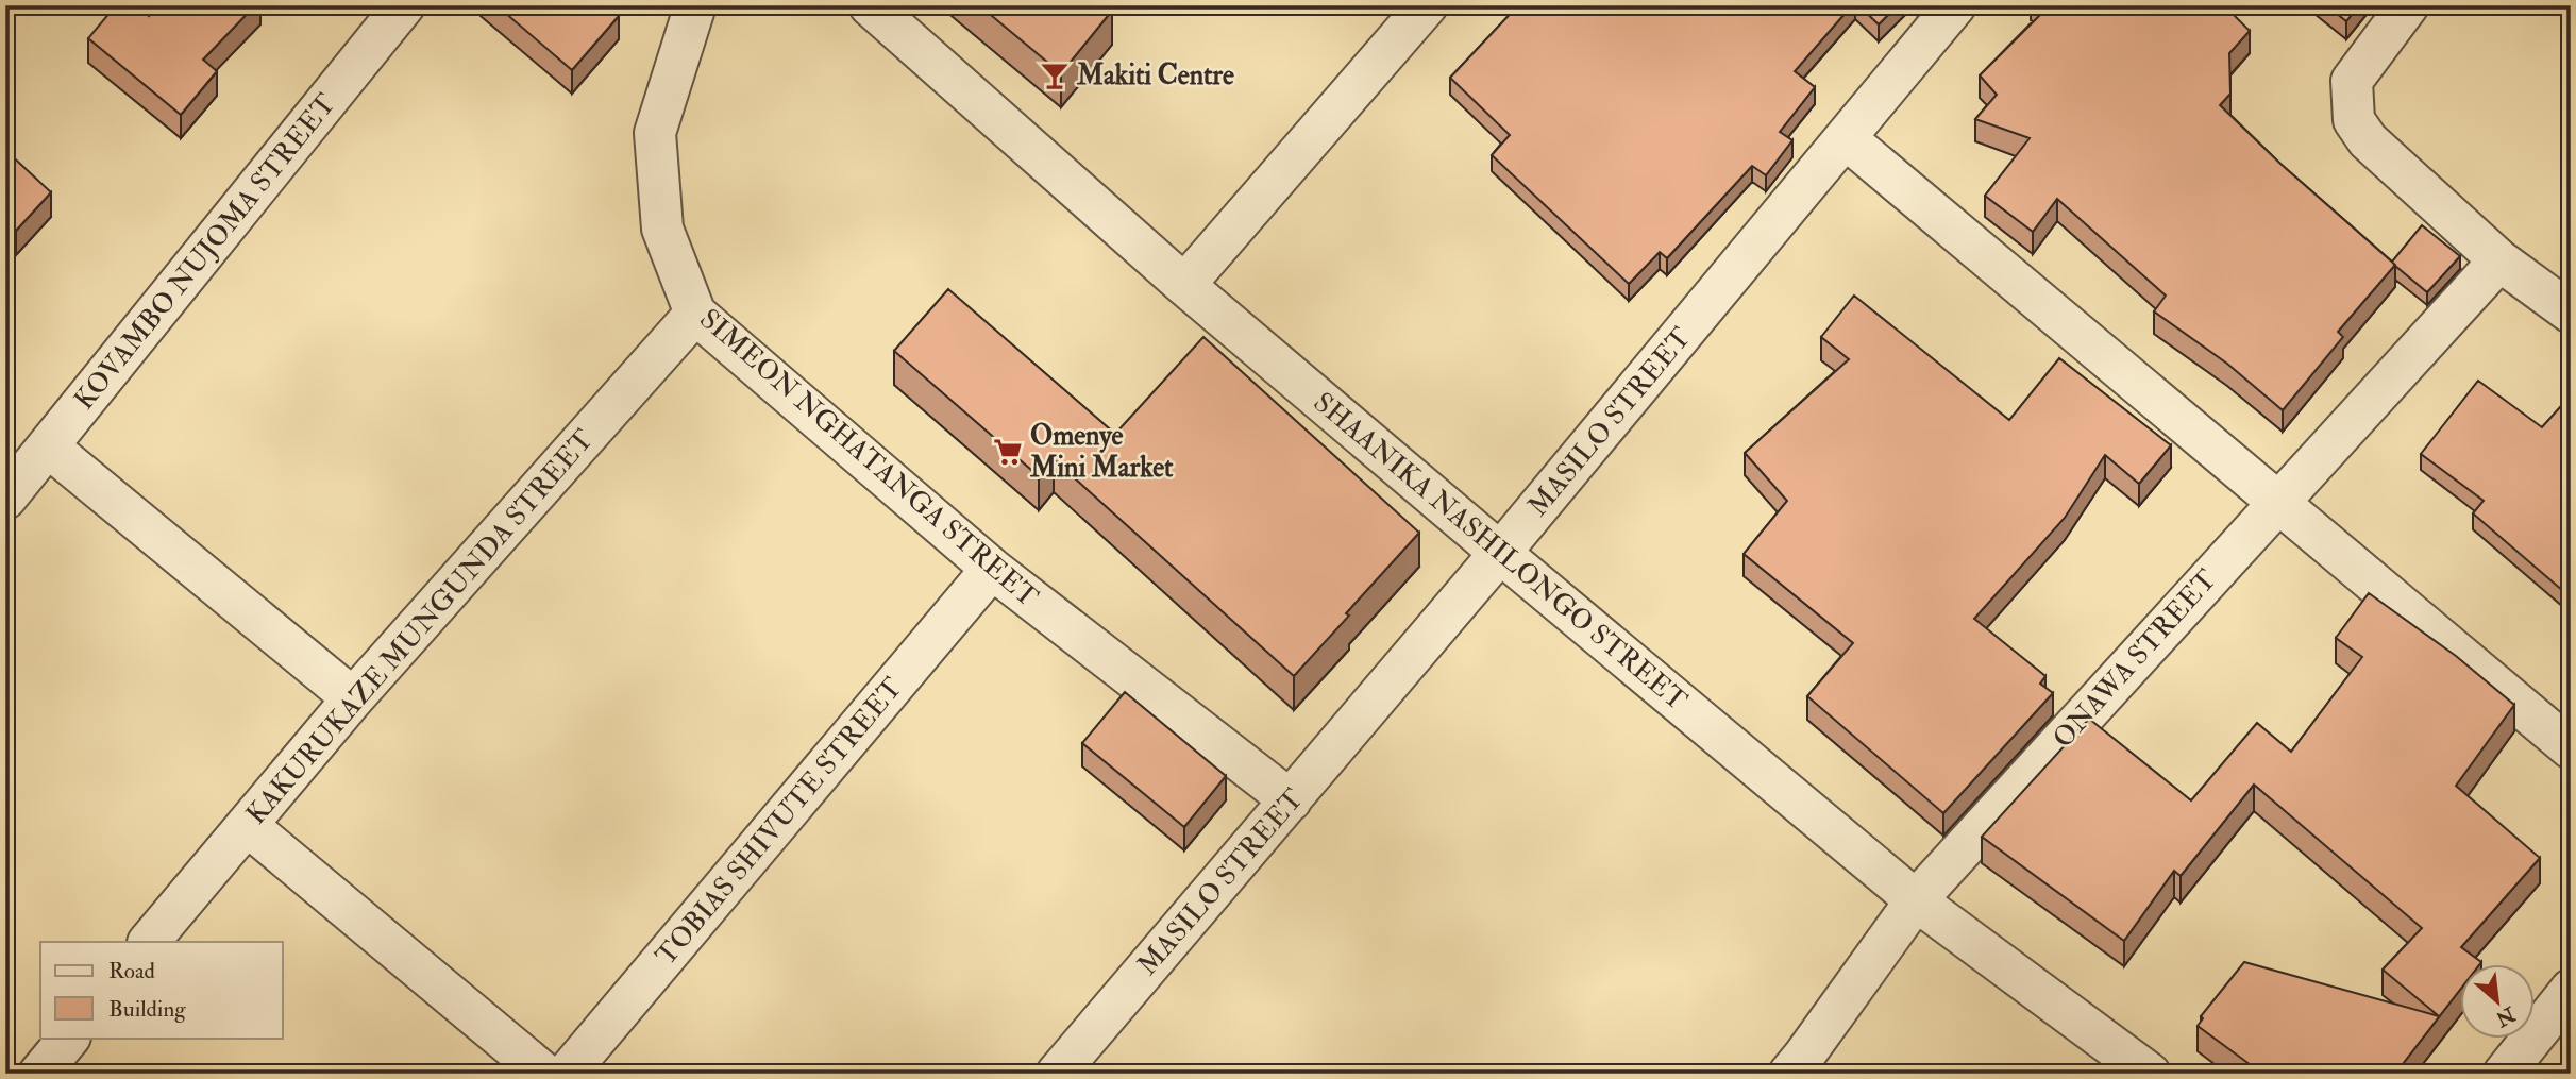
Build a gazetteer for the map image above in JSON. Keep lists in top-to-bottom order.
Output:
{
  "streets": {
    "street": [
      "KOVAMBO NUJOMA STREET",
      "MASILO STREET",
      "SIMEON NGHATANGA STREET",
      "SHAANIKA NASHILONGO STREET",
      "KAKURUKAZE MUNGUNDA STREET",
      "ONAWA STREET",
      "TOBIAS SHIVUTE STREET"
    ]
  },
  "crossings": [
    ["MASILO STREET", "SIMEON NGHATANGA STREET"],
    ["MASILO STREET", "SHAANIKA NASHILONGO STREET"],
    ["SIMEON NGHATANGA STREET", "KAKURUKAZE MUNGUNDA STREET"],
    ["SIMEON NGHATANGA STREET", "TOBIAS SHIVUTE STREET"],
    ["SHAANIKA NASHILONGO STREET", "ONAWA STREET"]
  ],
  "places": {
    "bar": ["Makiti Centre"],
    "supermarket": ["Omenye Mini Market"]
  },
  "legend": ["Road", "Building"],
  "north": "bottom right"
}
